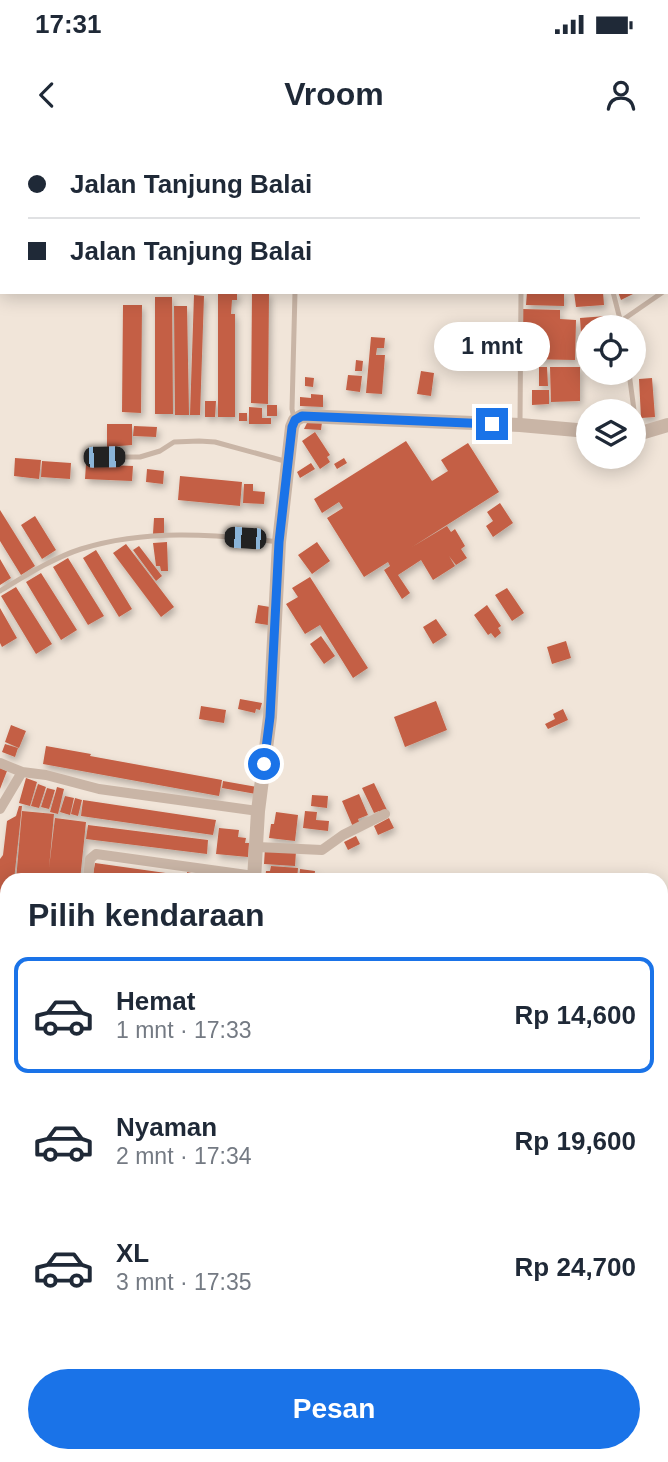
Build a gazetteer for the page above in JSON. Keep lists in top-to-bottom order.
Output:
{
  "page": {
    "status": "17:31",
    "header": "Vroom",
    "banner": ["Jalan Tanjung Balai", "Jalan Tanjung Balai"],
    "bubble": "1 mnt",
    "heading": "Pilih kendaraan",
    "list": [
      {
        "name": "Hemat",
        "note": "1 mnt · 17:33",
        "value": "Rp 14,600"
      },
      {
        "name": "Nyaman",
        "note": "2 mnt · 17:34",
        "value": "Rp 19,600"
      },
      {
        "name": "XL",
        "note": "3 mnt · 17:35",
        "value": "Rp 24,700"
      }
    ],
    "buttons": "Pesan"
  }
}
